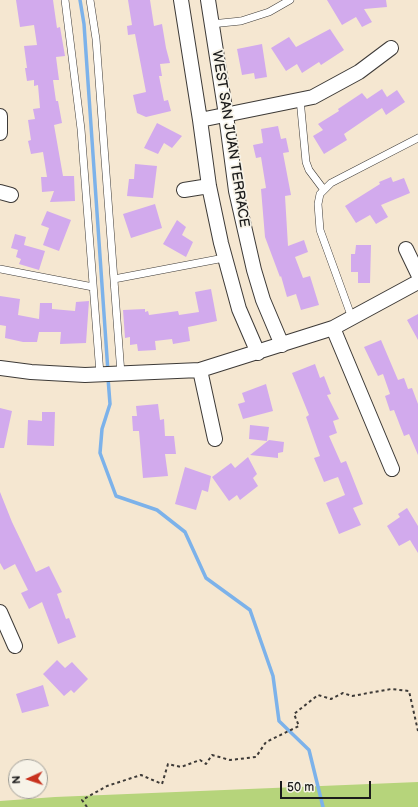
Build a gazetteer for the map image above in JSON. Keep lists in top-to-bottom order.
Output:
{
  "streets": {
    "street": ["WEST SAN JUAN TERRACE"]
  },
  "scale_bar": "50 m",
  "north": "left"
}
